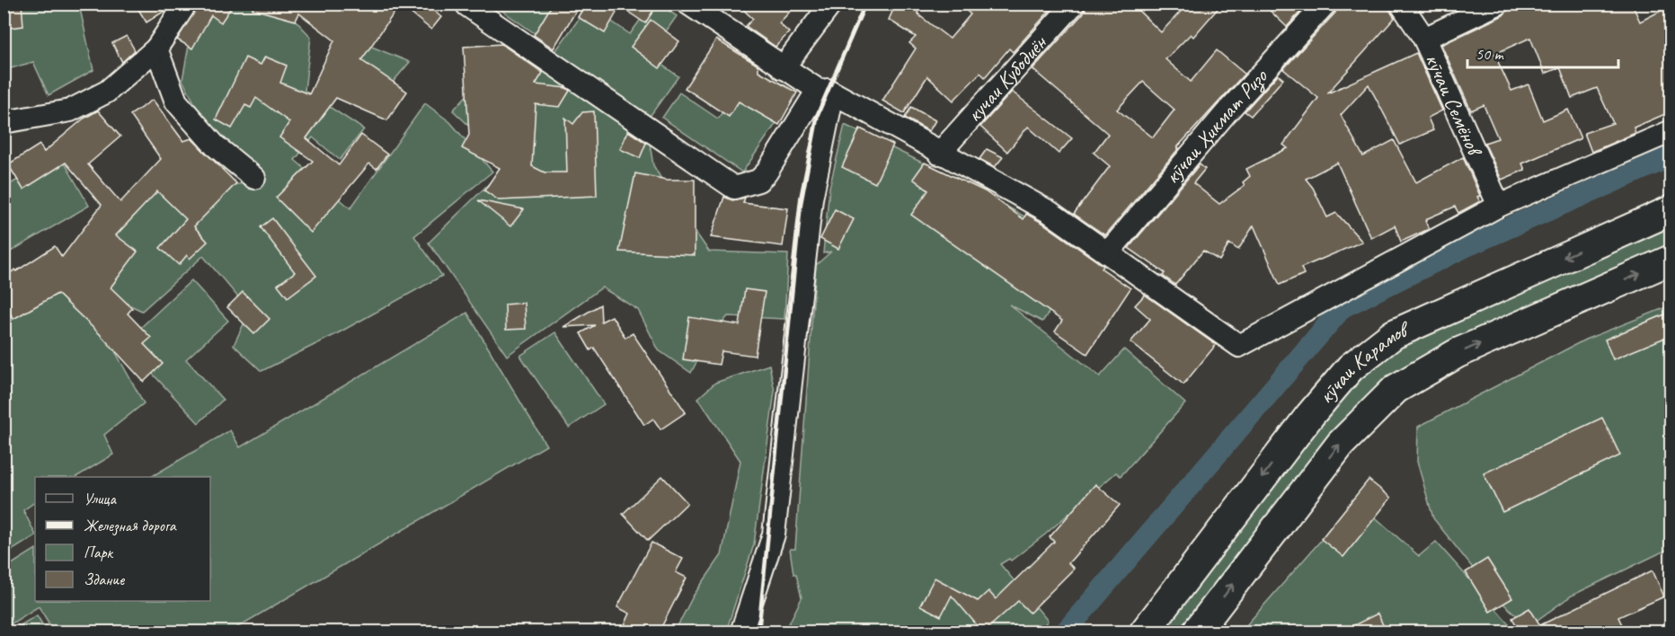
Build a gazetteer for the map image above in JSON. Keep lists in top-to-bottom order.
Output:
{
  "streets": {
    "main road": ["кӯчаи Карамов"],
    "street": ["кучаи Кубодиён", "кӯчаи Семёнов", "кӯчаи Ҳикмат Ризо"]
  },
  "legend": [
    "Улица",
    "Железная дорога",
    "Парк",
    "Здание"
  ],
  "scale_bar": "50 m"
}
